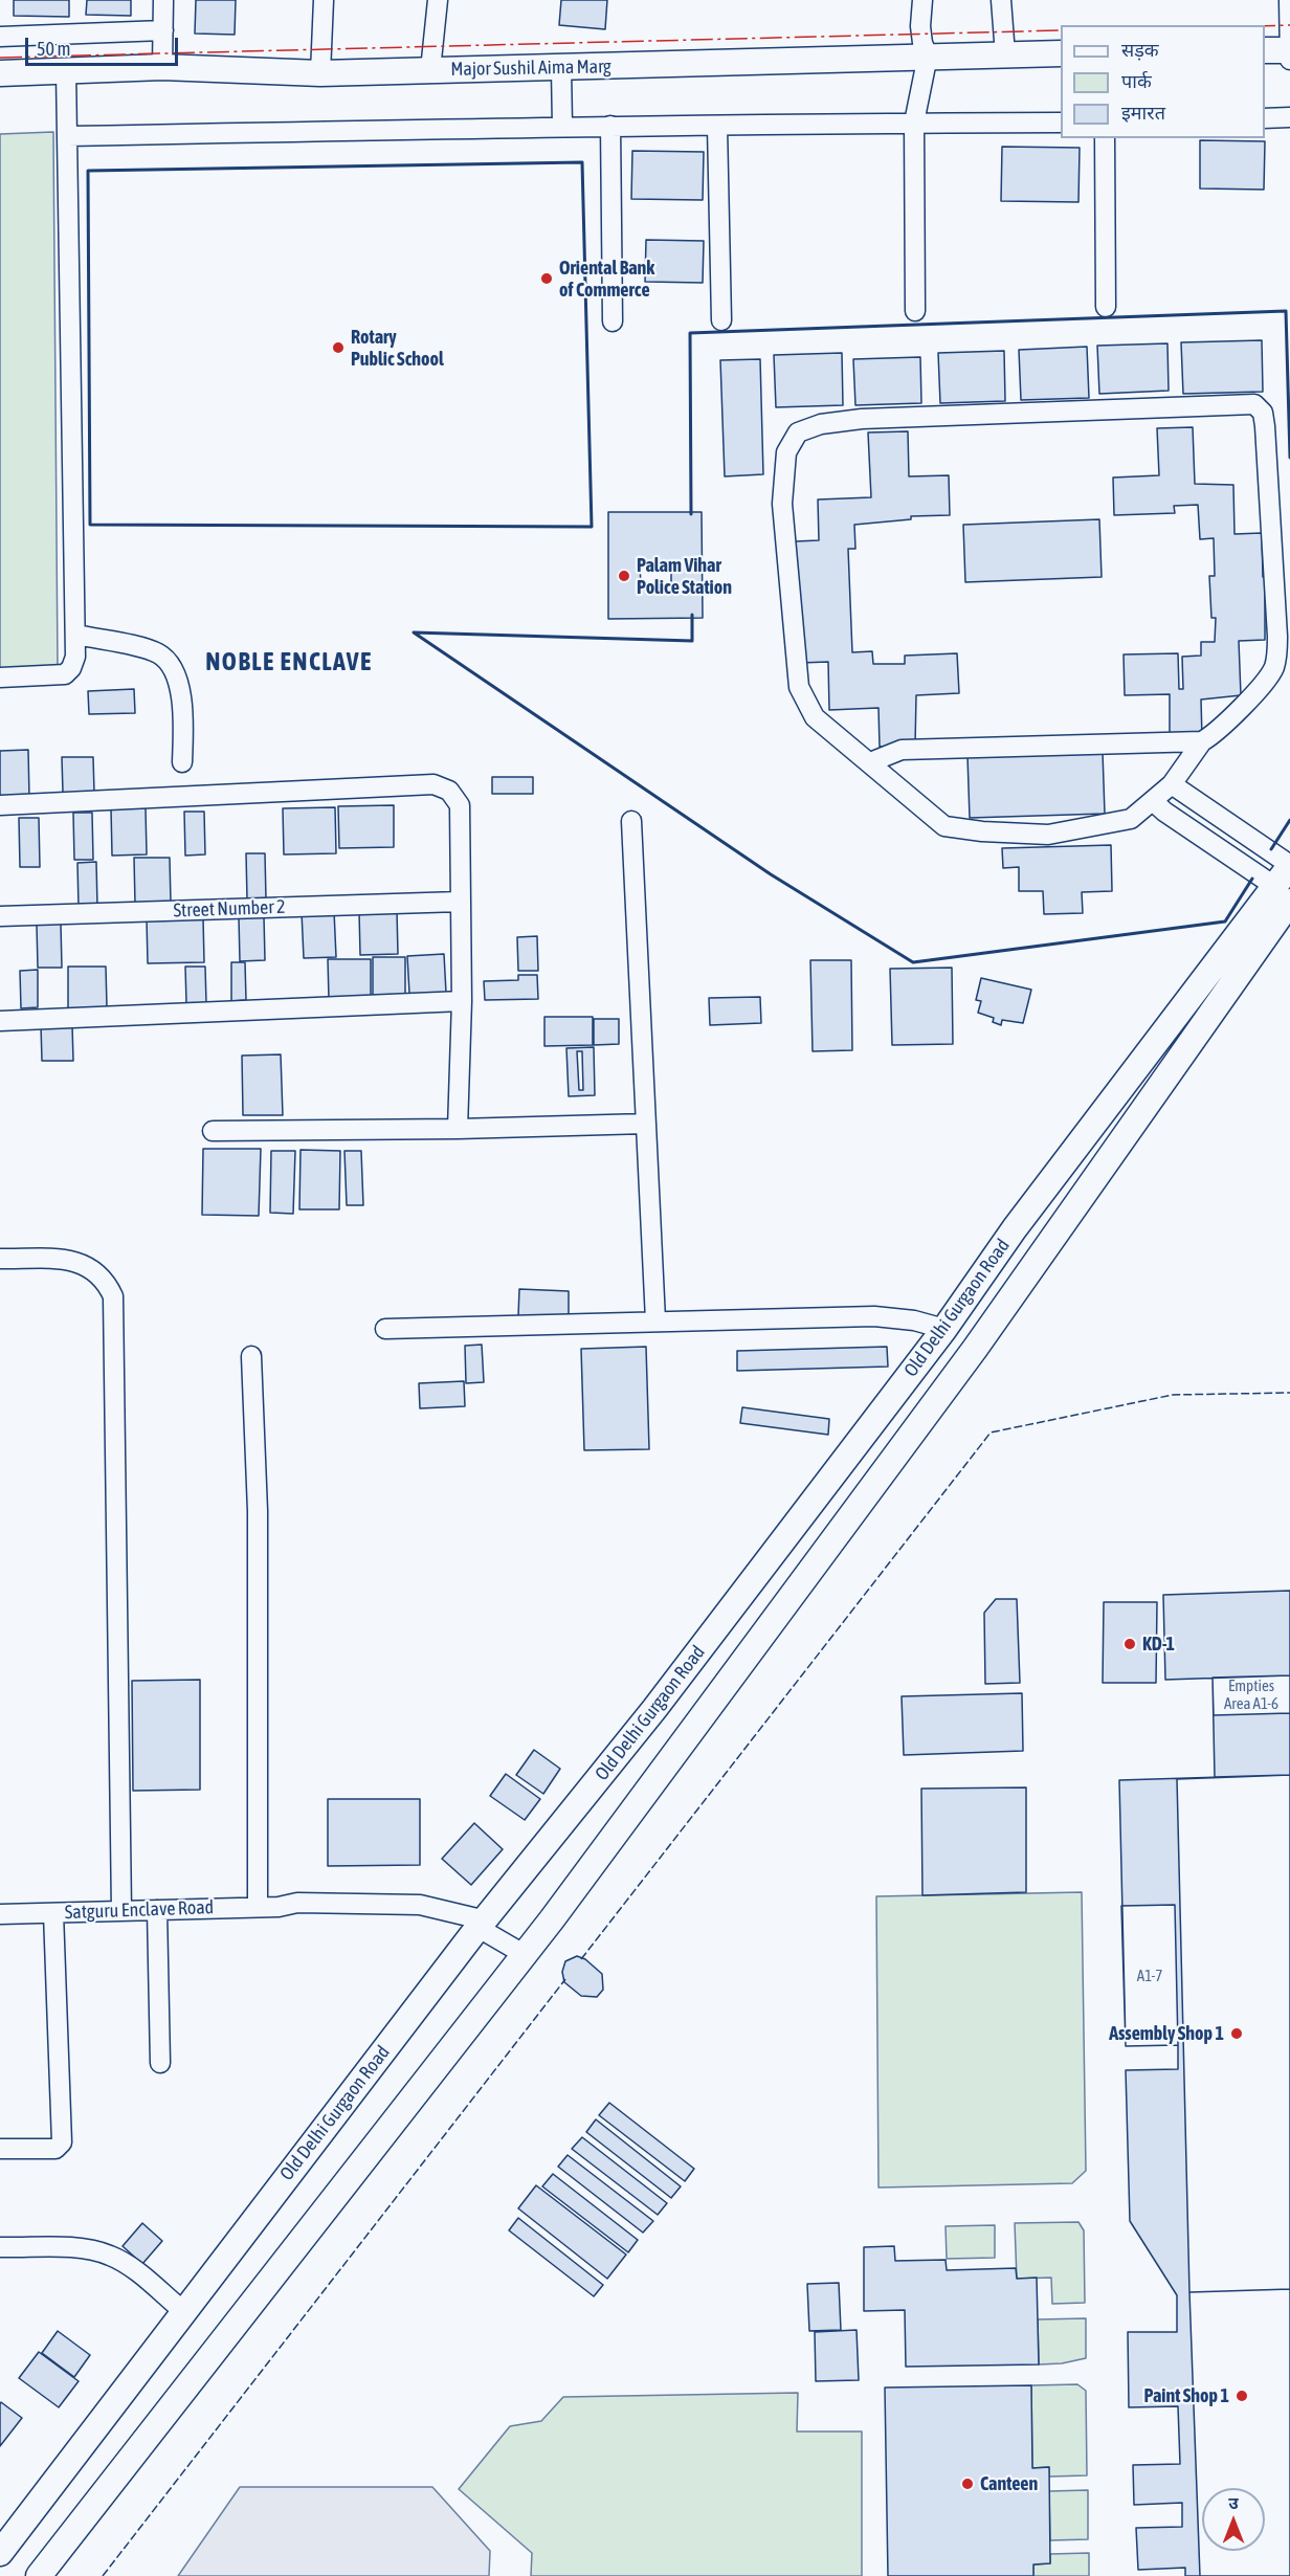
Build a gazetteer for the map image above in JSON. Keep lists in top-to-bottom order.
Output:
{
  "streets": {
    "main road": ["Major Sushil Aima Marg", "Old Delhi Gurgaon Road"],
    "street": ["Street Number 2", "Satguru Enclave Road"]
  },
  "crossings": [
    ["Old Delhi Gurgaon Road", "Satguru Enclave Road"]
  ],
  "districts": ["NOBLE ENCLAVE"],
  "places": [
    "Oriental Bank of Commerce",
    "Rotary Public School",
    "Palam Vihar Police Station",
    "KD-1",
    "Assembly Shop 1",
    "Paint Shop 1",
    "Canteen"
  ],
  "house_numbers": ["Empties Area A1-6", "A1-7"],
  "legend": ["सड़क", "पार्क", "इमारत"],
  "scale_bar": "50 m",
  "north": "top"
}
